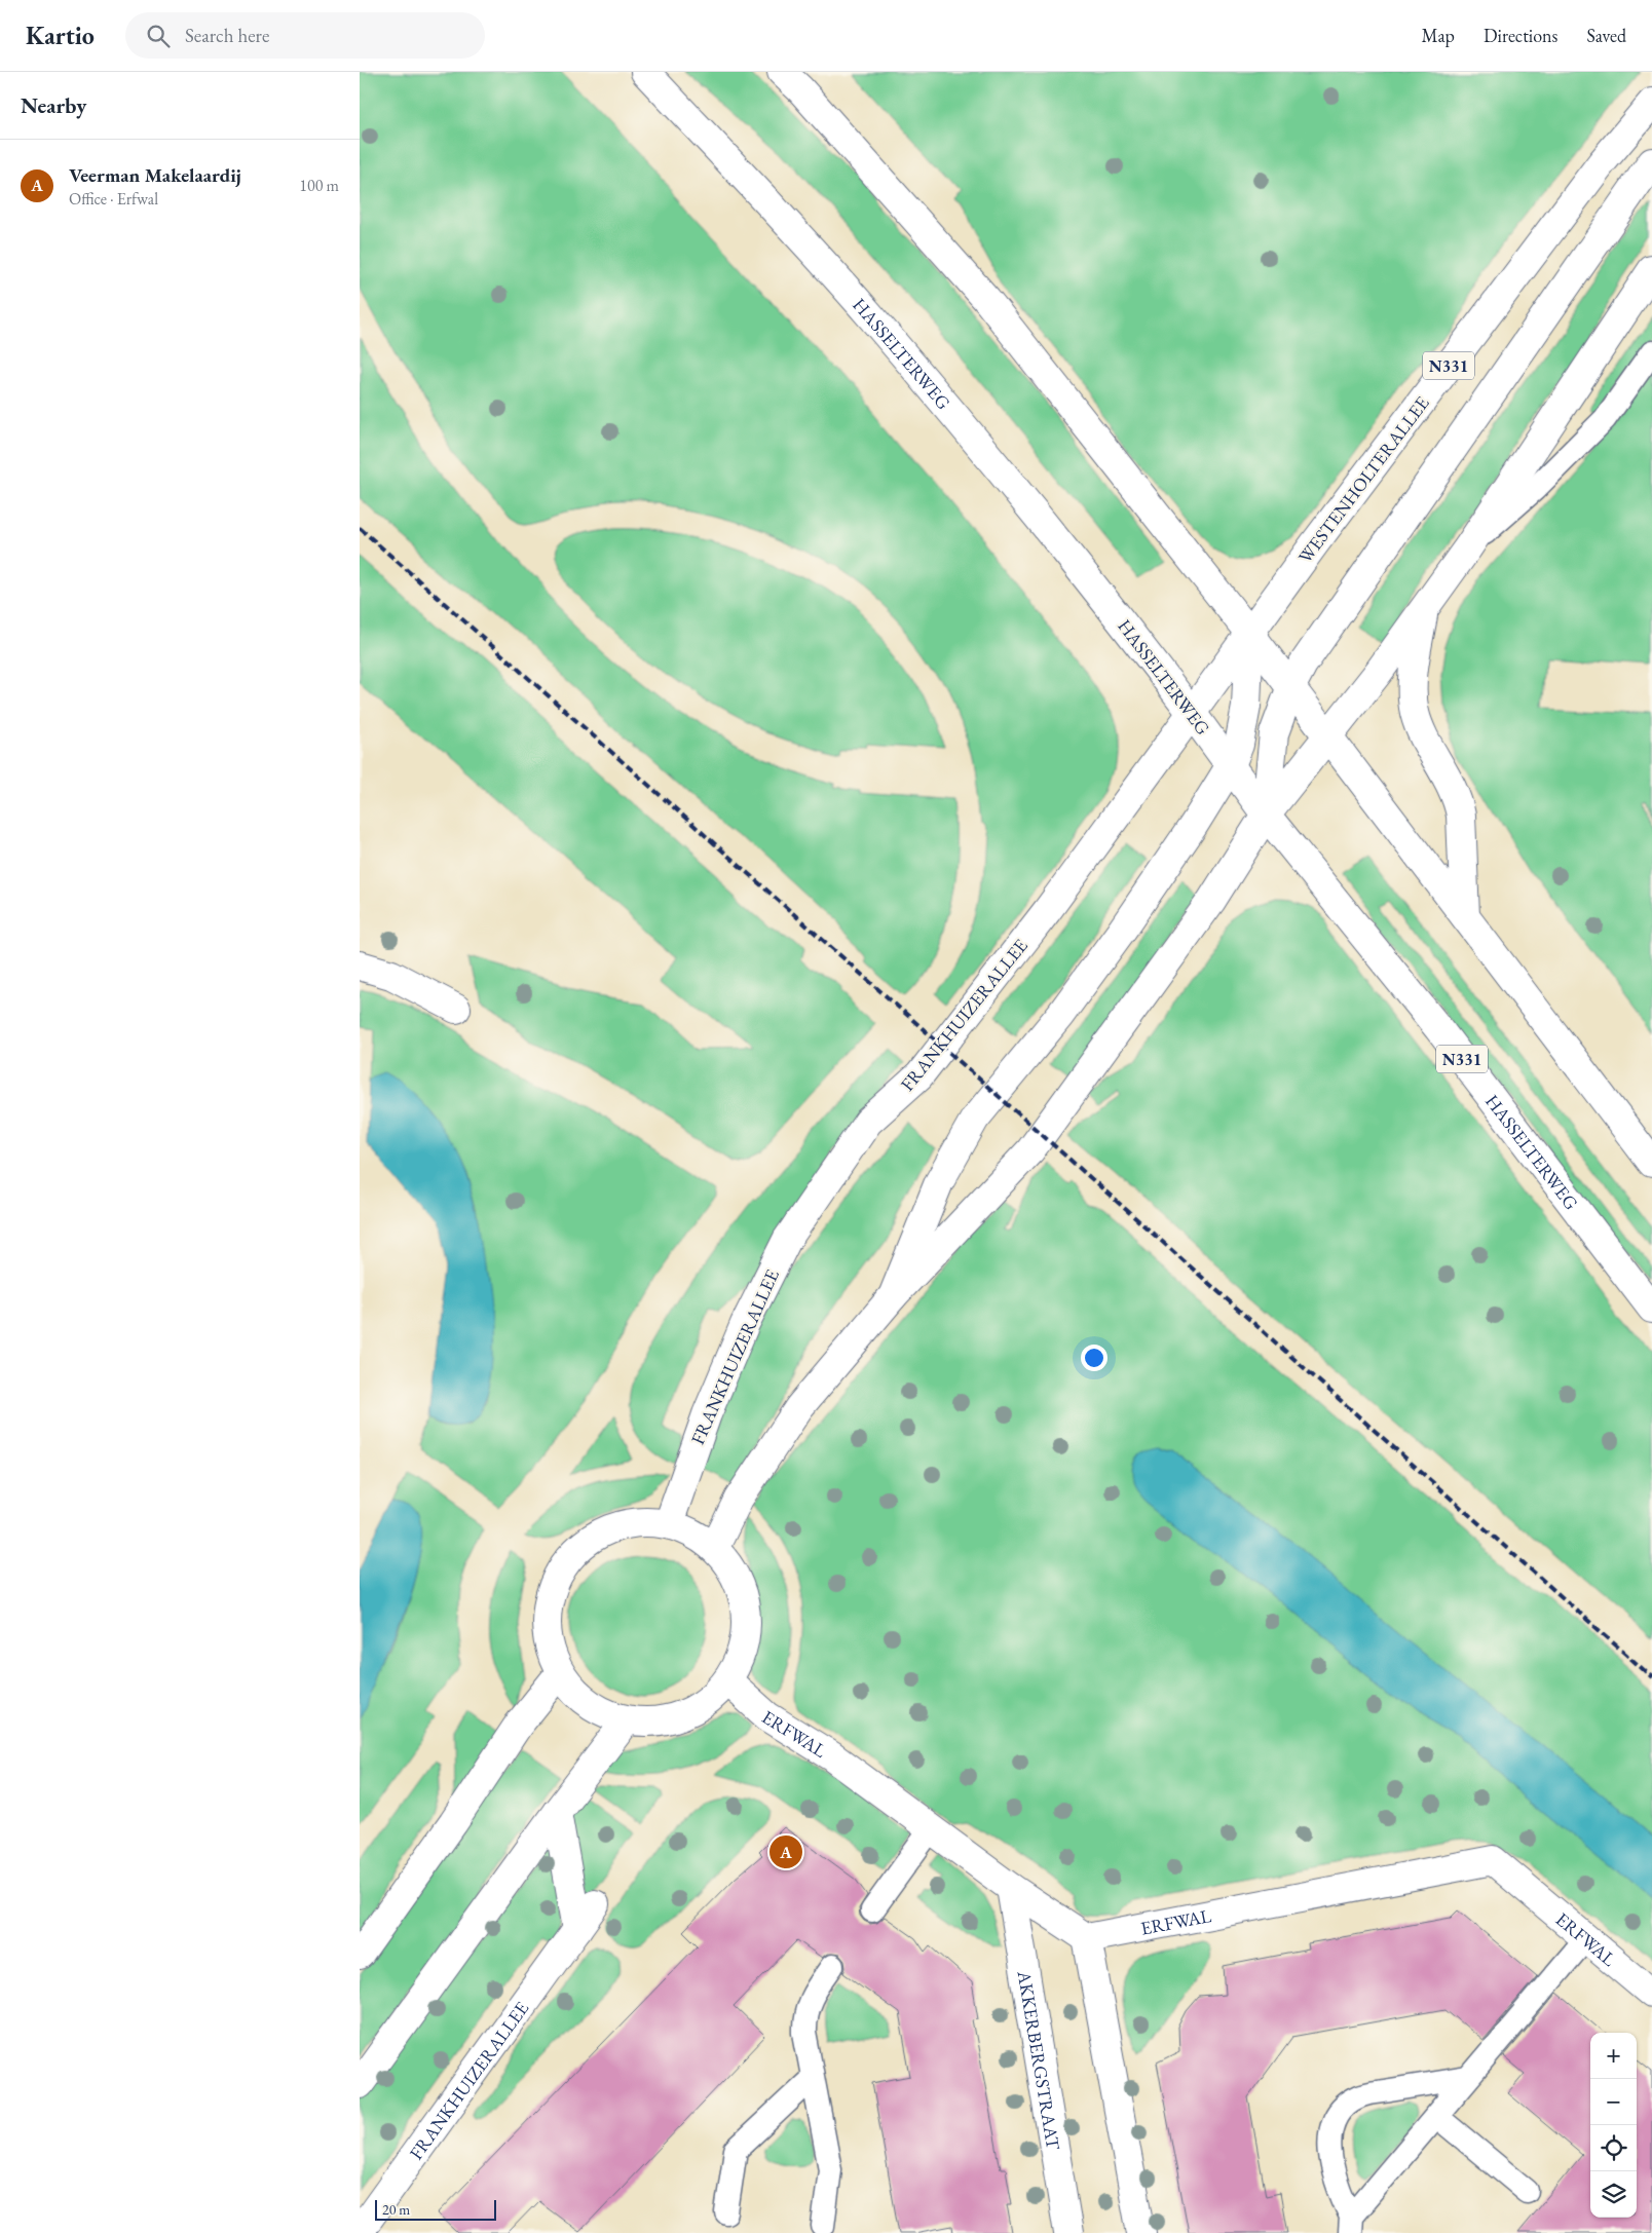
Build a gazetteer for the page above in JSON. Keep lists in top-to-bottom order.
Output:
{
  "streets": {
    "main road": [
      "HASSELTERWEG",
      "N331",
      "WESTENHOLTERALLEE",
      "FRANKHUIZERALLEE",
      "ERFWAL",
      "AKKERBERGSTRAAT"
    ]
  },
  "crossings": [
    ["HASSELTERWEG", "N331"],
    ["HASSELTERWEG", "WESTENHOLTERALLEE"],
    ["HASSELTERWEG", "FRANKHUIZERALLEE"],
    ["WESTENHOLTERALLEE", "FRANKHUIZERALLEE"],
    ["ERFWAL", "AKKERBERGSTRAAT"]
  ],
  "scale_bar": "20 m",
  "page": {
    "header": "Kartio",
    "search": "Search here",
    "nav": ["Map", "Directions", "Saved"],
    "heading": "Nearby",
    "list": [
      {
        "mark": "A",
        "name": "Veerman Makelaardij",
        "note": "Office · Erfwal",
        "value": "100 m"
      }
    ],
    "pins": "A",
    "map_buttons": ["+", "−"],
    "scale": "20 m"
  }
}
